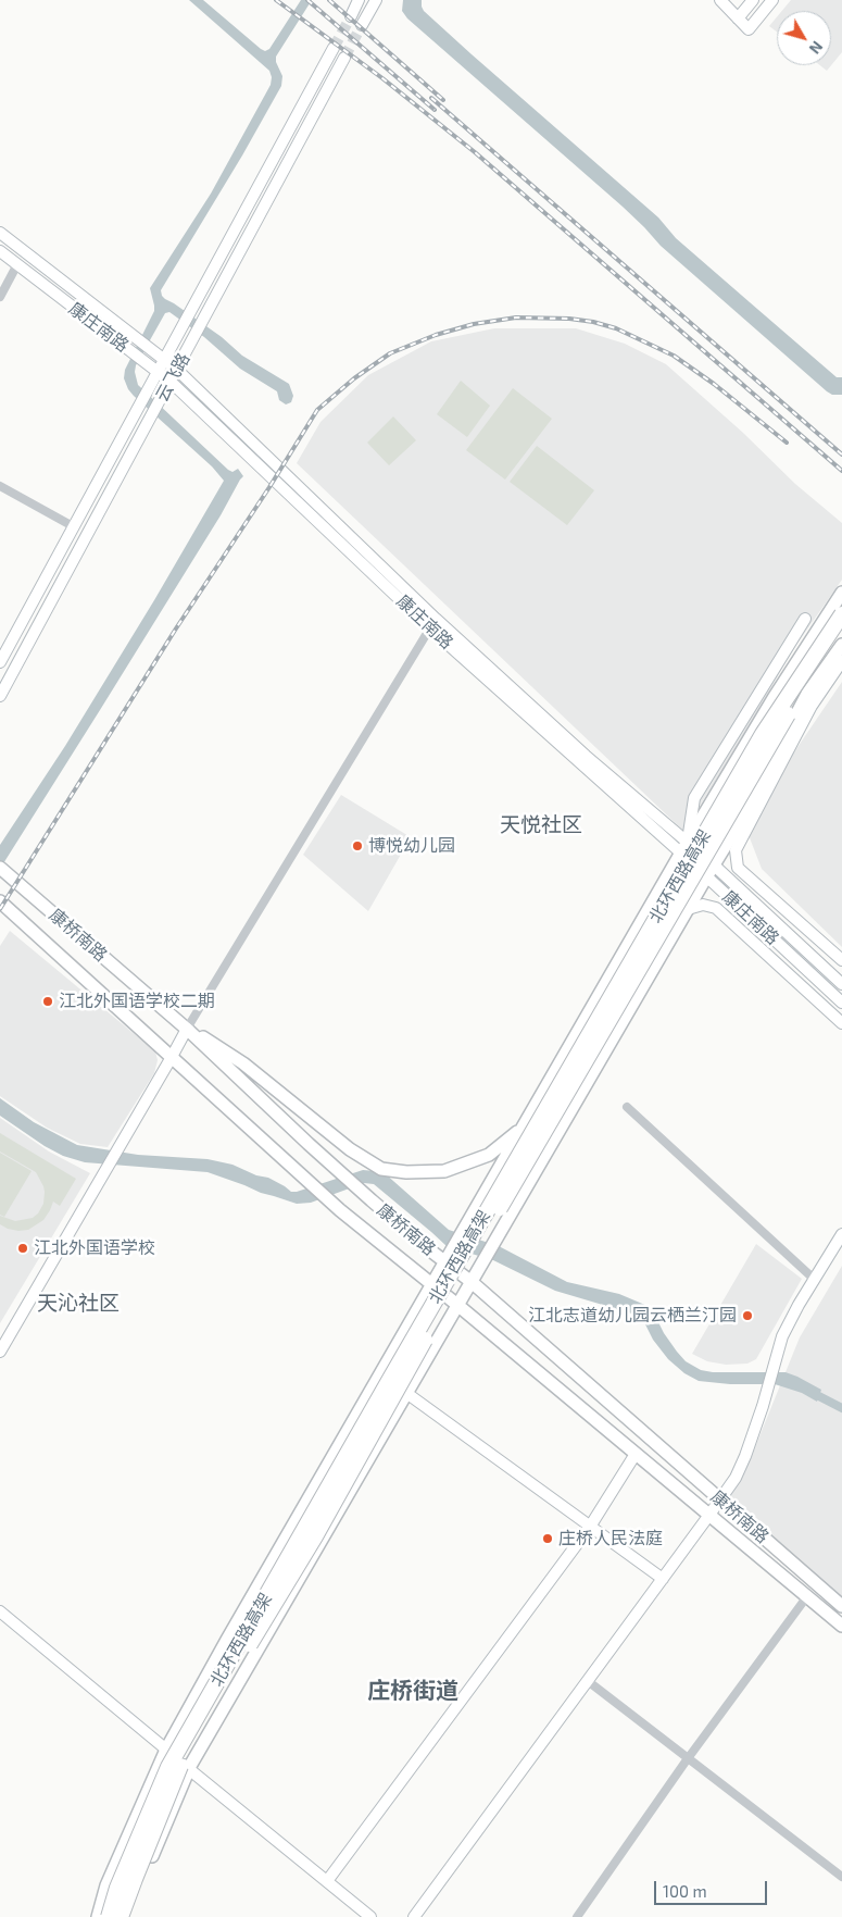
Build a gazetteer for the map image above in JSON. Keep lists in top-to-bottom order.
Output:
{
  "streets": {
    "highway": ["北环西路高架"],
    "main road": ["康庄南路", "云飞路", "康桥南路"]
  },
  "crossings": [
    ["康庄南路", "云飞路"]
  ],
  "districts": ["天悦社区", "天沁社区", "庄桥街道"],
  "places": [
    "博悦幼儿园",
    "江北外国语学校二期",
    "江北外国语学校",
    "江北志道幼儿园云栖兰汀园",
    "庄桥人民法庭"
  ],
  "scale_bar": "100 m",
  "north": "bottom right"
}
